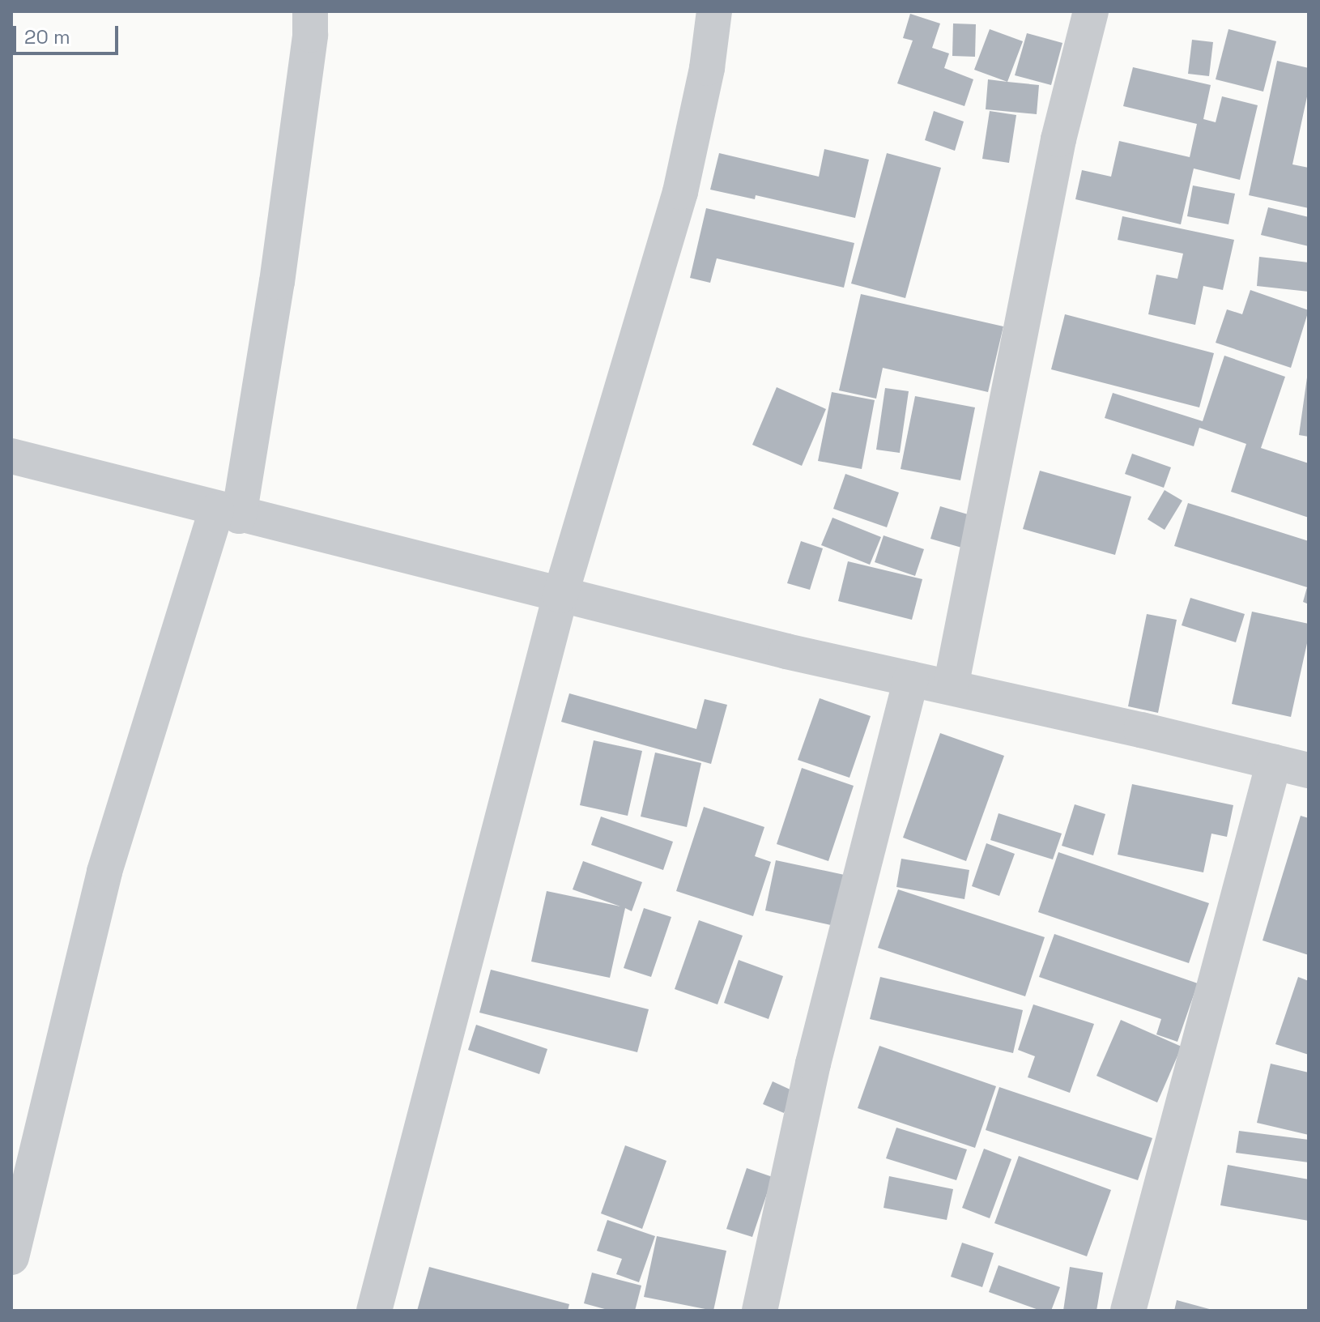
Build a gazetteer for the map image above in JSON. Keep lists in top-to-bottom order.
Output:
{
  "scale_bar": "20 m"
}
